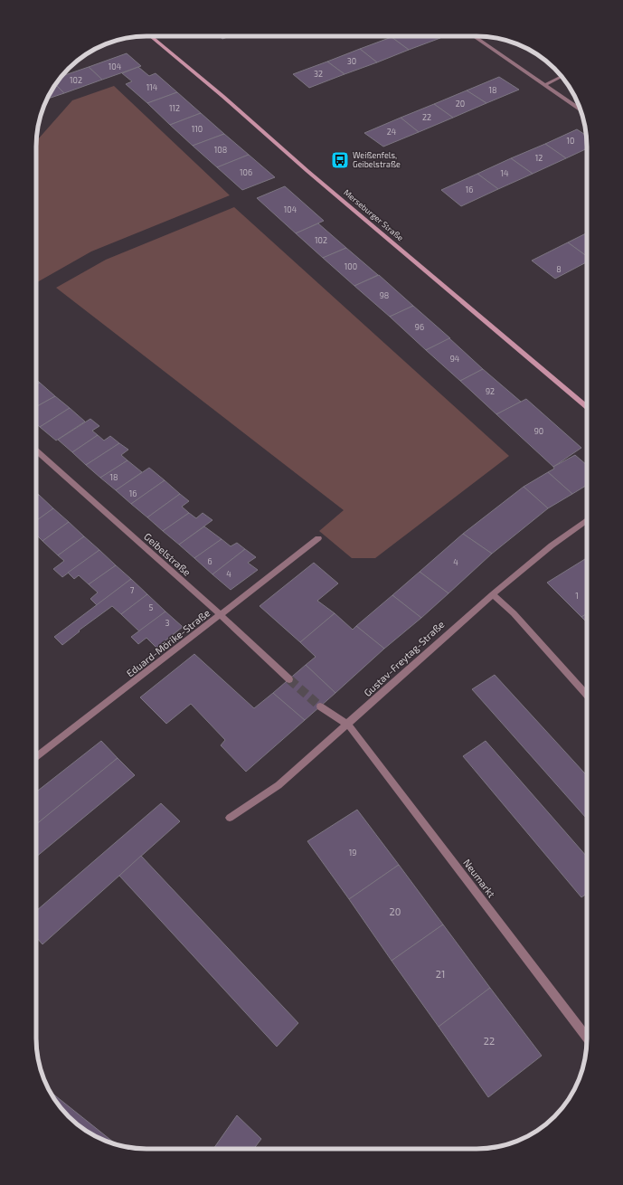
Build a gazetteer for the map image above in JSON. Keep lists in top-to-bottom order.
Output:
{
  "streets": {
    "main road": ["Merseburger Straße"],
    "street": [
      "Geibelstraße",
      "Eduard-Mörike-Straße",
      "Gustav-Freytag-Straße",
      "Neumarkt"
    ]
  },
  "crossings": [
    ["Geibelstraße", "Eduard-Mörike-Straße"],
    ["Gustav-Freytag-Straße", "Neumarkt"]
  ],
  "places": {
    "bus stop": ["Weißenfels, Geibelstraße"]
  },
  "house_numbers": [
    "30",
    "104",
    "32",
    "102",
    "114",
    "18",
    "20",
    "112",
    "22",
    "110",
    "24",
    "10",
    "108",
    "12",
    "106",
    "14",
    "16",
    "104",
    "102",
    "100",
    "8",
    "98",
    "96",
    "94",
    "92",
    "90",
    "18",
    "16",
    "6",
    "4",
    "4",
    "7",
    "1",
    "5",
    "3",
    "19",
    "20",
    "21",
    "22"
  ]
}
